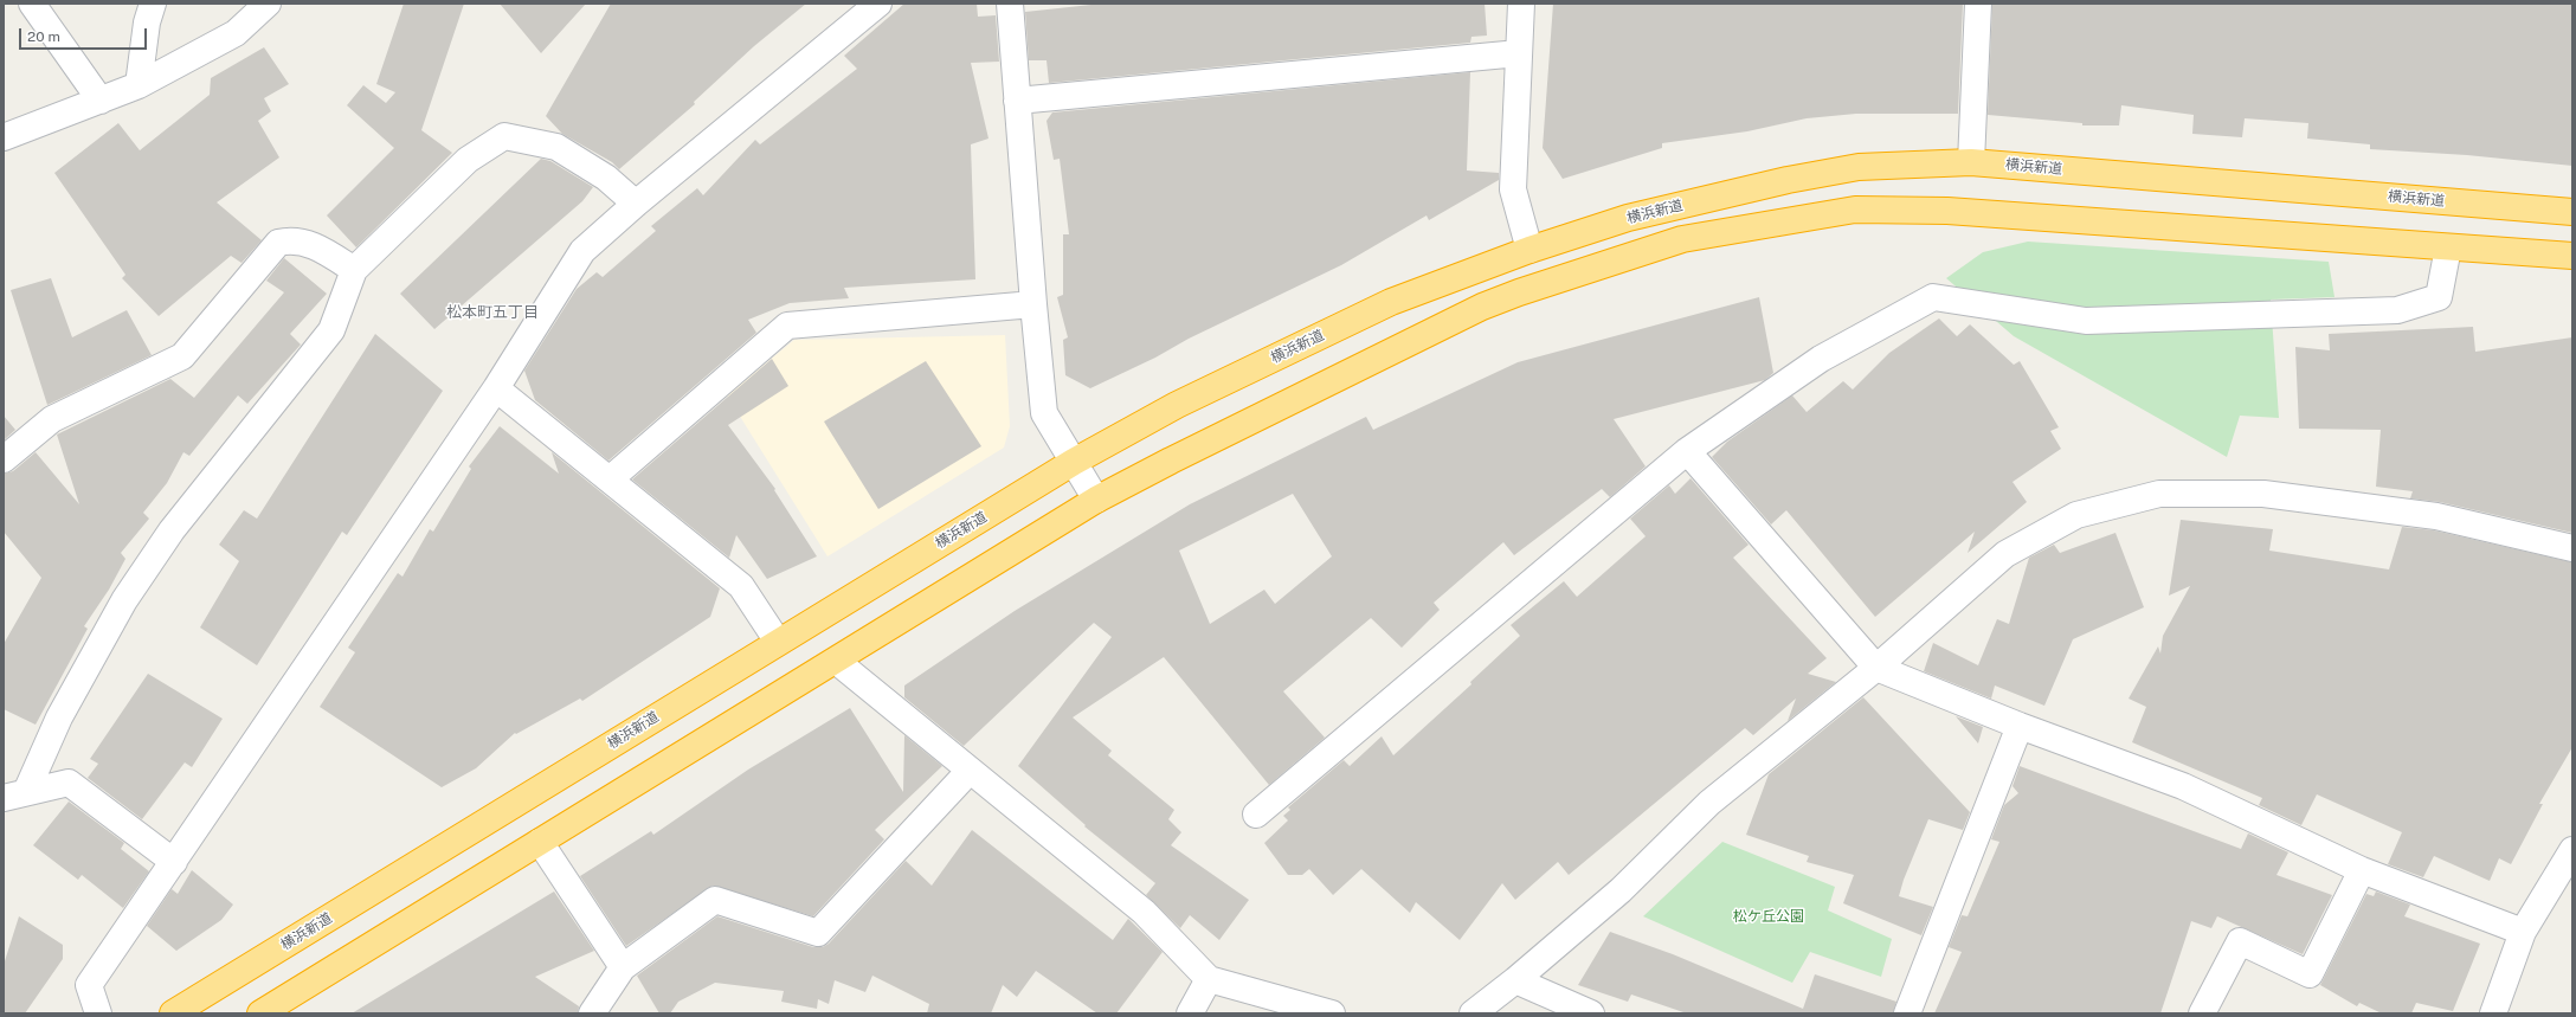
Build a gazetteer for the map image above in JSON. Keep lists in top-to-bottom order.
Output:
{
  "streets": {
    "highway": ["横浜新道"]
  },
  "districts": ["松本町五丁目"],
  "parks": ["松ケ丘公園"],
  "scale_bar": "20 m"
}
